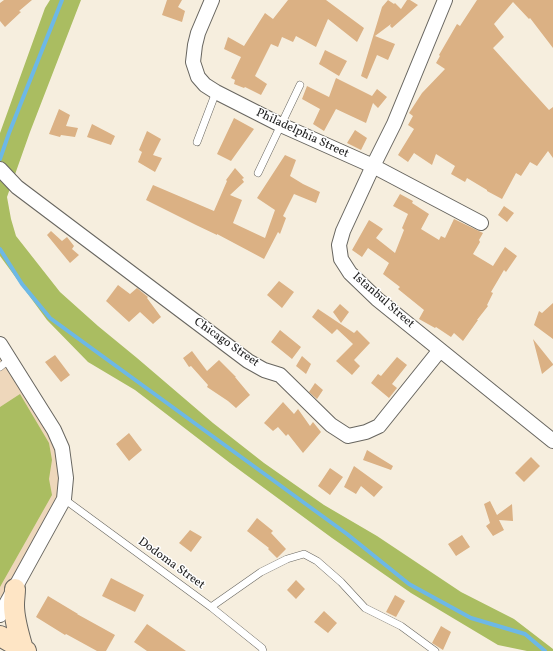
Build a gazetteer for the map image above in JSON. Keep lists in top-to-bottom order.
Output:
{
  "streets": {
    "street": ["Philadelphia Street", "Istanbul Street", "Chicago Street"],
    "lane": ["Dodoma Street"]
  },
  "crossings": [
    ["Philadelphia Street", "Istanbul Street"],
    ["Istanbul Street", "Chicago Street"]
  ]
}
